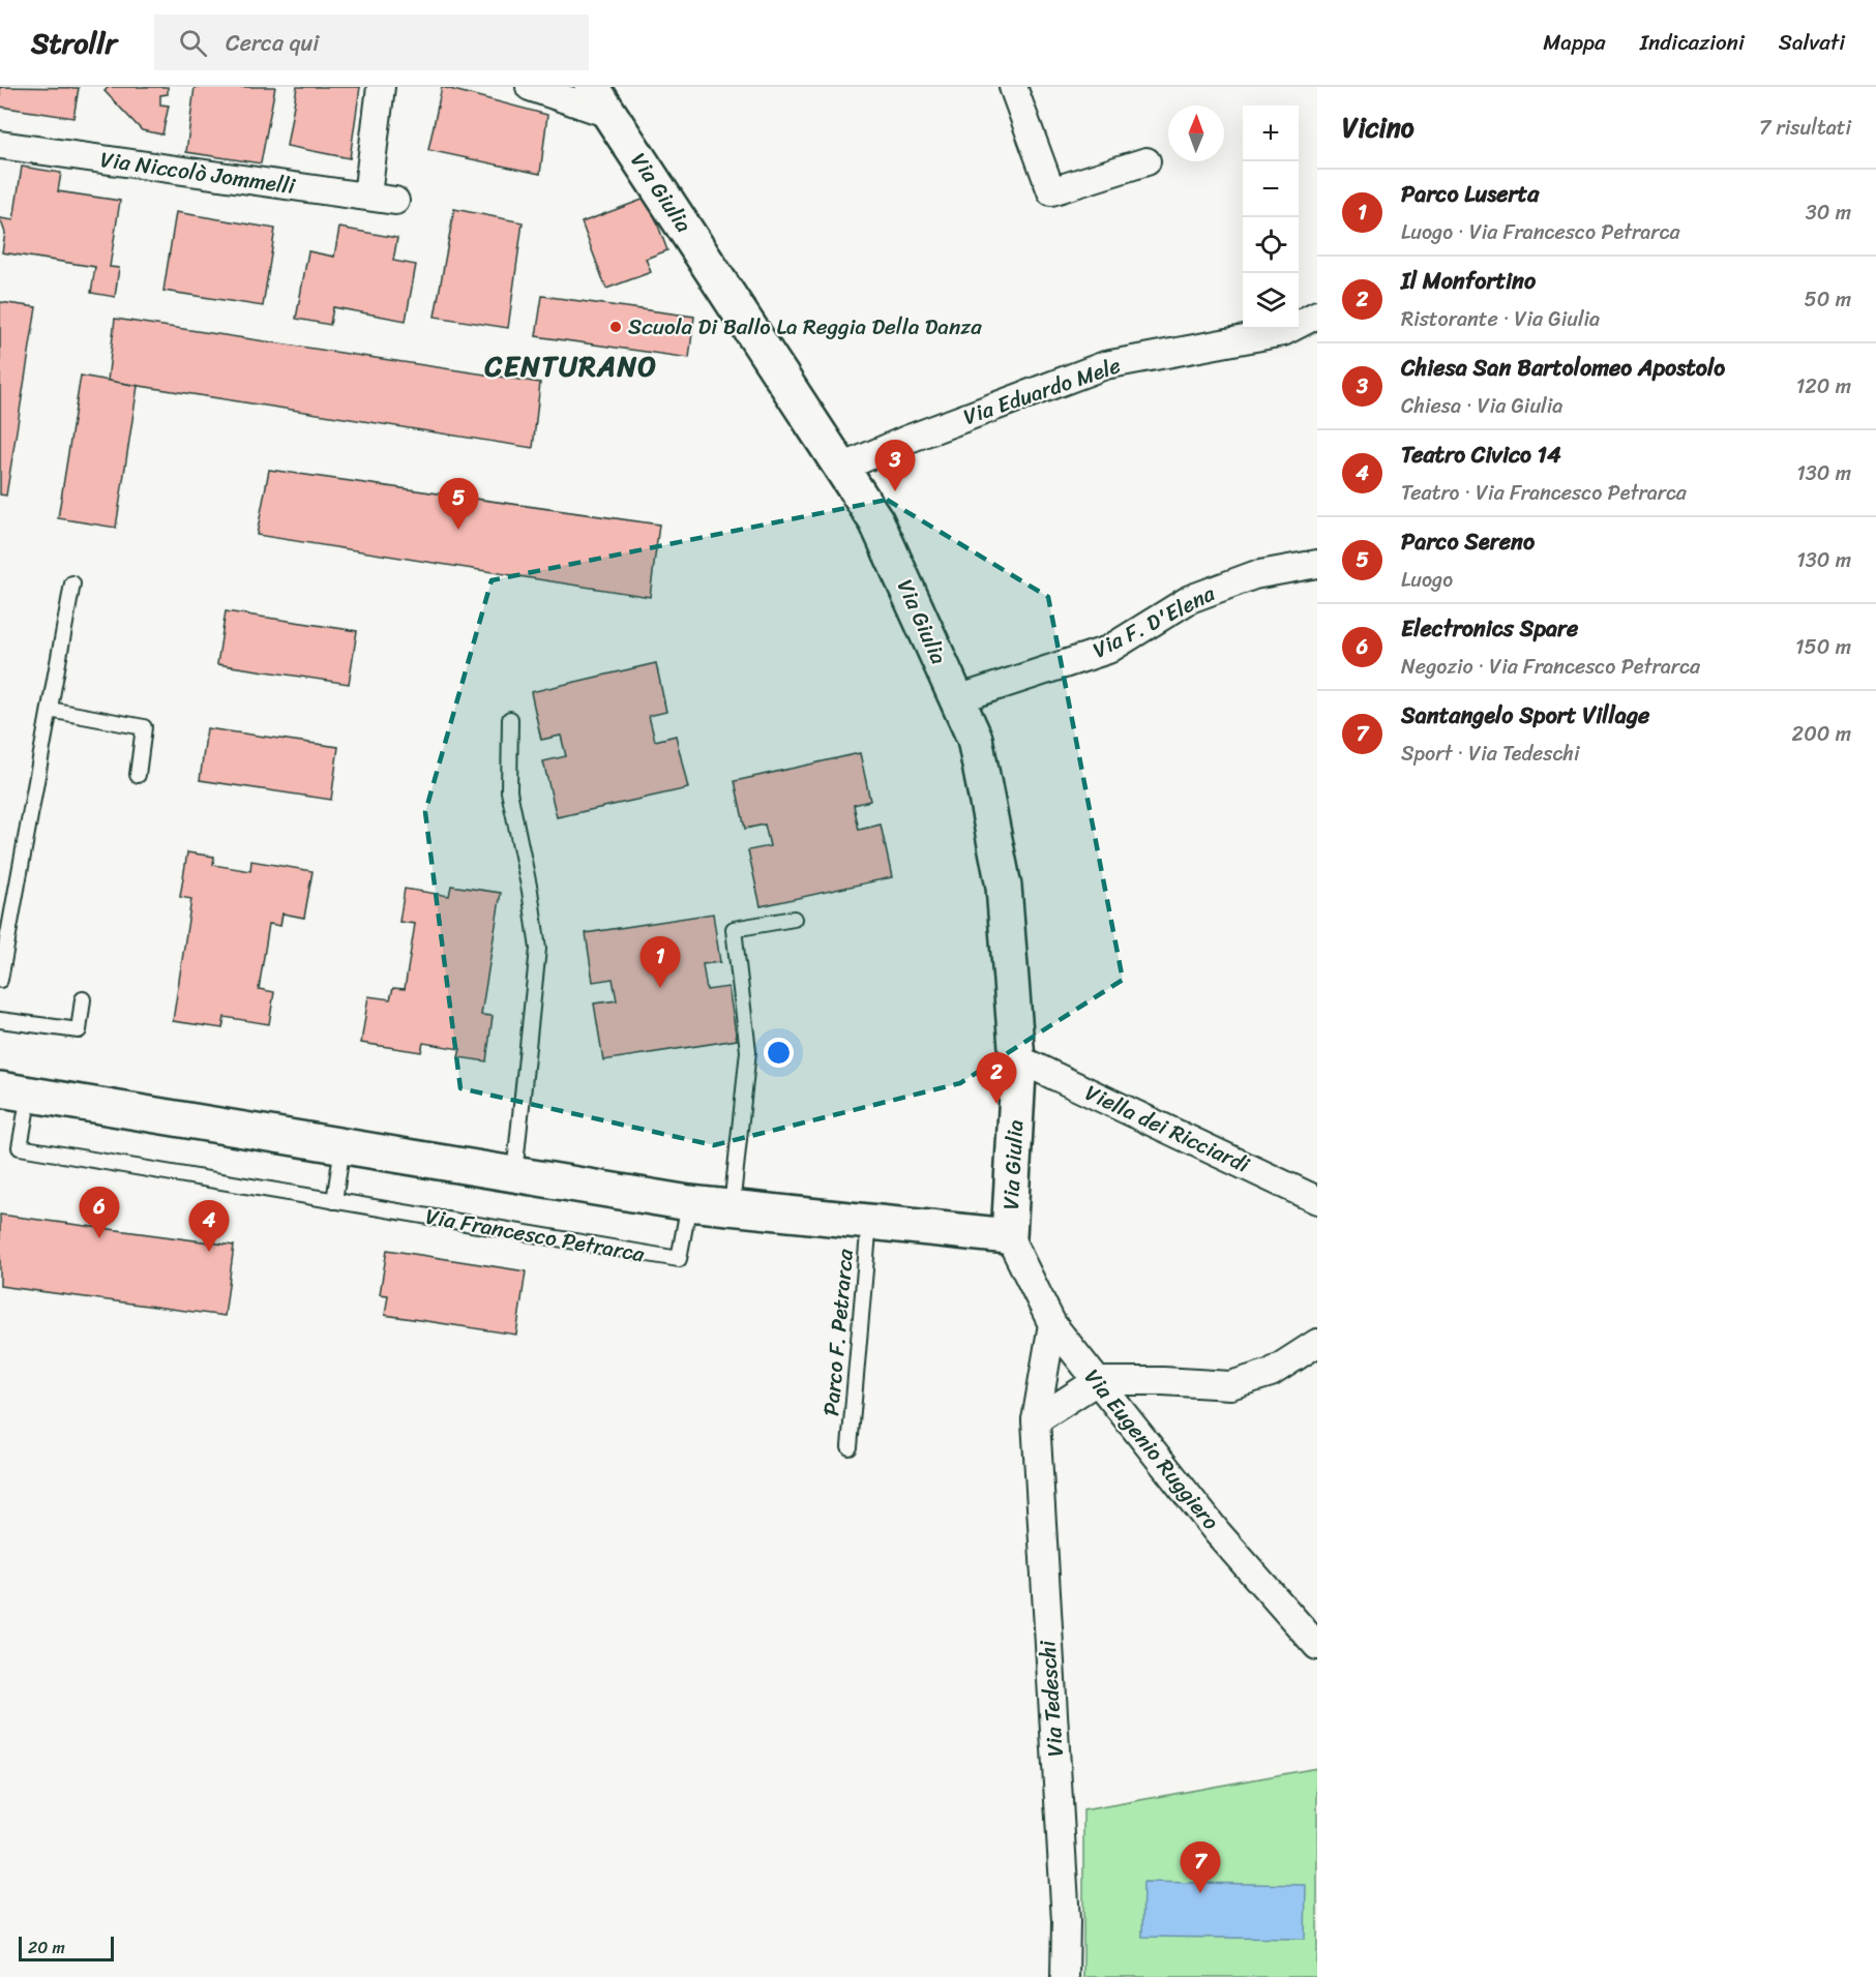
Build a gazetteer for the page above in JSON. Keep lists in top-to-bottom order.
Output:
{
  "streets": {
    "main road": ["Via Giulia", "Via Francesco Petrarca"],
    "street": [
      "Via Niccolò Jommelli",
      "Via Eduardo Mele",
      "Via F. D'Elena",
      "Viella dei Ricciardi",
      "Via Eugenio Ruggiero",
      "Via Tedeschi"
    ],
    "lane": ["Parco F. Petrarca"]
  },
  "crossings": [
    ["Via Giulia", "Via Eduardo Mele"],
    ["Via Giulia", "Via F. D'Elena"],
    ["Via Giulia", "Viella dei Ricciardi"],
    ["Via Giulia", "Via Francesco Petrarca"],
    ["Via Giulia", "Via Eugenio Ruggiero"],
    ["Via Francesco Petrarca", "Parco F. Petrarca"],
    ["Via Francesco Petrarca", "Via Eugenio Ruggiero"],
    ["Via Eugenio Ruggiero", "Via Tedeschi"]
  ],
  "districts": ["CENTURANO"],
  "places": ["Scuola Di Ballo La Reggia Della Danza"],
  "scale_bar": "20 m",
  "north": "top",
  "page": {
    "header": "Strollr",
    "search": "Cerca qui",
    "nav": ["Mappa", "Indicazioni", "Salvati"],
    "heading": ["Vicino", "7 risultati"],
    "map_buttons": ["+", "−"],
    "list": [
      {
        "mark": "1",
        "name": "Parco Luserta",
        "note": "Luogo · Via Francesco Petrarca",
        "value": "30 m"
      },
      {
        "mark": "2",
        "name": "Il Monfortino",
        "note": "Ristorante · Via Giulia",
        "value": "50 m"
      },
      {
        "mark": "3",
        "name": "Chiesa San Bartolomeo Apostolo",
        "note": "Chiesa · Via Giulia",
        "value": "120 m"
      },
      {
        "mark": "4",
        "name": "Teatro Civico 14",
        "note": "Teatro · Via Francesco Petrarca",
        "value": "130 m"
      },
      {
        "mark": "5",
        "name": "Parco Sereno",
        "note": "Luogo",
        "value": "130 m"
      },
      {
        "mark": "6",
        "name": "Electronics Spare",
        "note": "Negozio · Via Francesco Petrarca",
        "value": "150 m"
      },
      {
        "mark": "7",
        "name": "Santangelo Sport Village",
        "note": "Sport · Via Tedeschi",
        "value": "200 m"
      }
    ],
    "pins": [
      "3",
      "5",
      "1",
      "2",
      "6",
      "4",
      "7"
    ],
    "scale": "20 m"
  }
}
